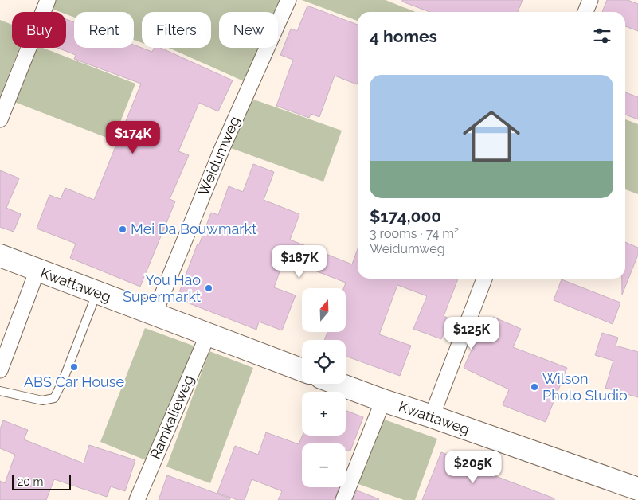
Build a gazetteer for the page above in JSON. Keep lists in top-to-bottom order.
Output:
{
  "streets": {
    "main road": ["Kwattaweg"],
    "street": ["Weidumweg", "Ramkalieweg"]
  },
  "crossings": [
    ["Weidumweg", "Kwattaweg"],
    ["Kwattaweg", "Ramkalieweg"]
  ],
  "places": [
    "Mei Da Bouwmarkt",
    "You Hao Supermarkt",
    "ABS Car House",
    "Wilson Photo Studio"
  ],
  "scale_bar": "20 m",
  "north": "top",
  "page": {
    "chip": [
      "Buy",
      "Rent",
      "Filters",
      "New"
    ],
    "heading": "4 homes",
    "list": [
      {
        "name": "$174,000",
        "note": "3 rooms · 74 m² · Weidumweg"
      }
    ],
    "price": [
      "$174K",
      "$187K",
      "$125K",
      "$205K"
    ],
    "map_buttons": ["+", "−"],
    "scale": "20 m"
  }
}
